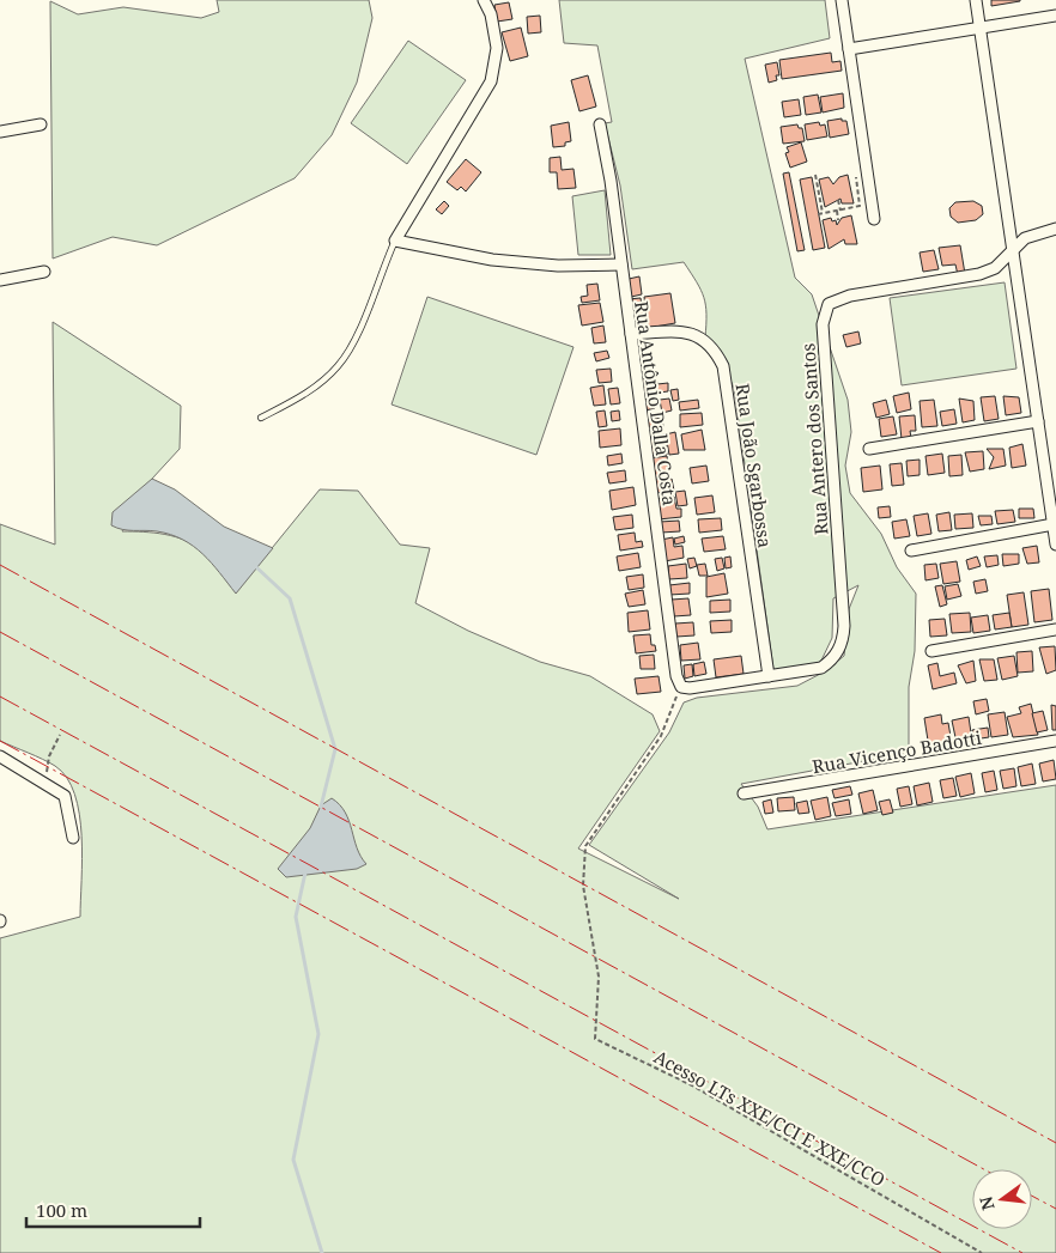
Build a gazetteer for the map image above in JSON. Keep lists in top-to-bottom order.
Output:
{
  "streets": {
    "street": [
      "Rua Antônio Dalla Costa",
      "Rua Antero dos Santos",
      "Rua João Sgarbossa",
      "Rua Vicenço Badotti"
    ],
    "path": ["Acesso LTs XXE/CCI E XXE/CCO"]
  },
  "crossings": [
    ["Rua Antônio Dalla Costa", "Rua Antero dos Santos"],
    ["Rua Antônio Dalla Costa", "Rua João Sgarbossa"],
    ["Rua Antônio Dalla Costa", "Acesso LTs XXE/CCI E XXE/CCO"],
    ["Rua Antero dos Santos", "Rua João Sgarbossa"],
    ["Rua Antero dos Santos", "Acesso LTs XXE/CCI E XXE/CCO"]
  ],
  "scale_bar": "100 m",
  "north": "left"
}
